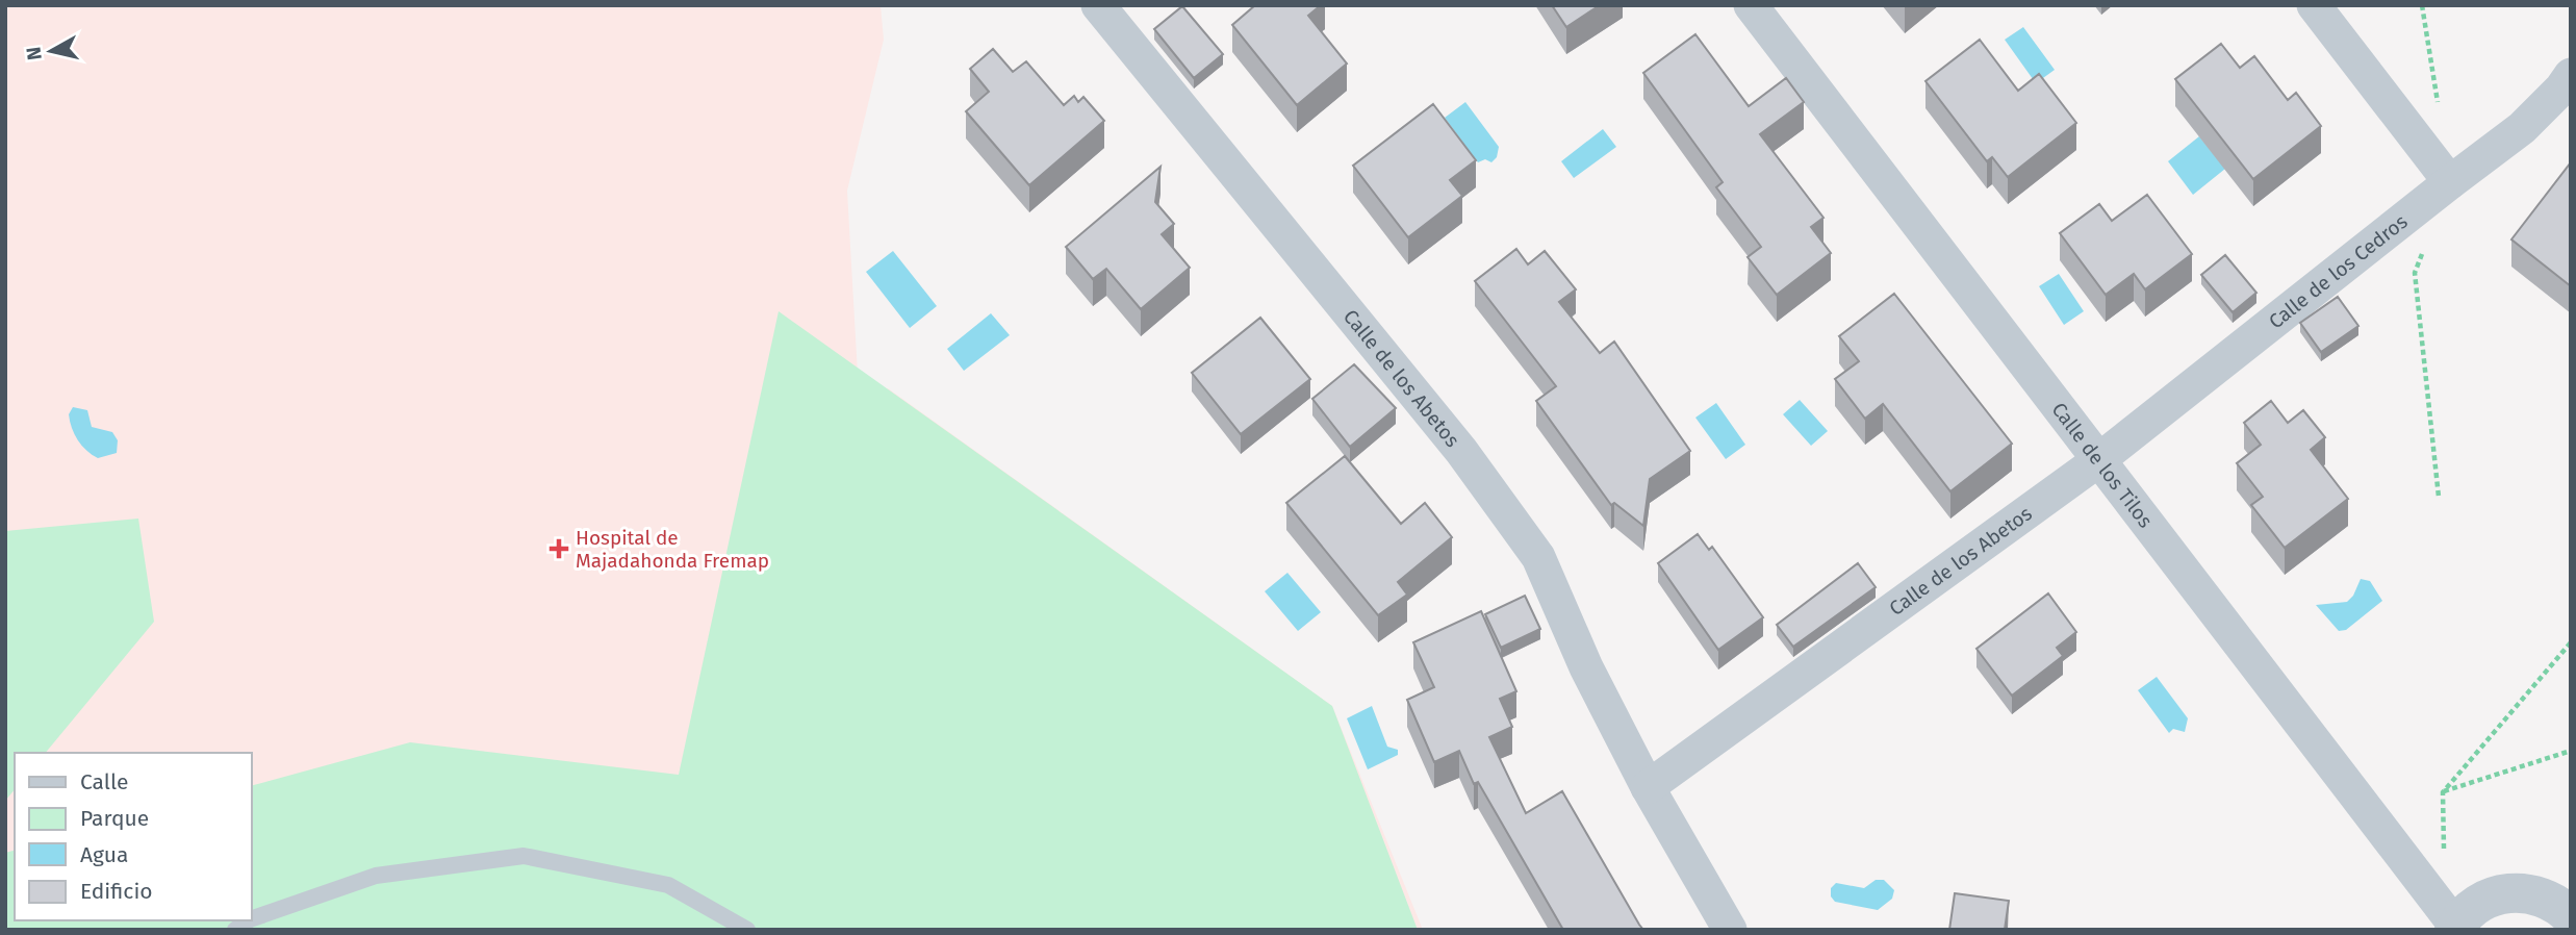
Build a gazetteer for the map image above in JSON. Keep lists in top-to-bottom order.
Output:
{
  "streets": {
    "street": ["Calle de los Cedros", "Calle de los Abetos", "Calle de los Tilos"]
  },
  "crossings": [
    ["Calle de los Cedros", "Calle de los Abetos"],
    ["Calle de los Cedros", "Calle de los Tilos"],
    ["Calle de los Abetos", "Calle de los Tilos"]
  ],
  "places": {
    "health": ["Hospital de Majadahonda Fremap"]
  },
  "legend": [
    "Calle",
    "Parque",
    "Agua",
    "Edificio"
  ],
  "north": "left"
}
